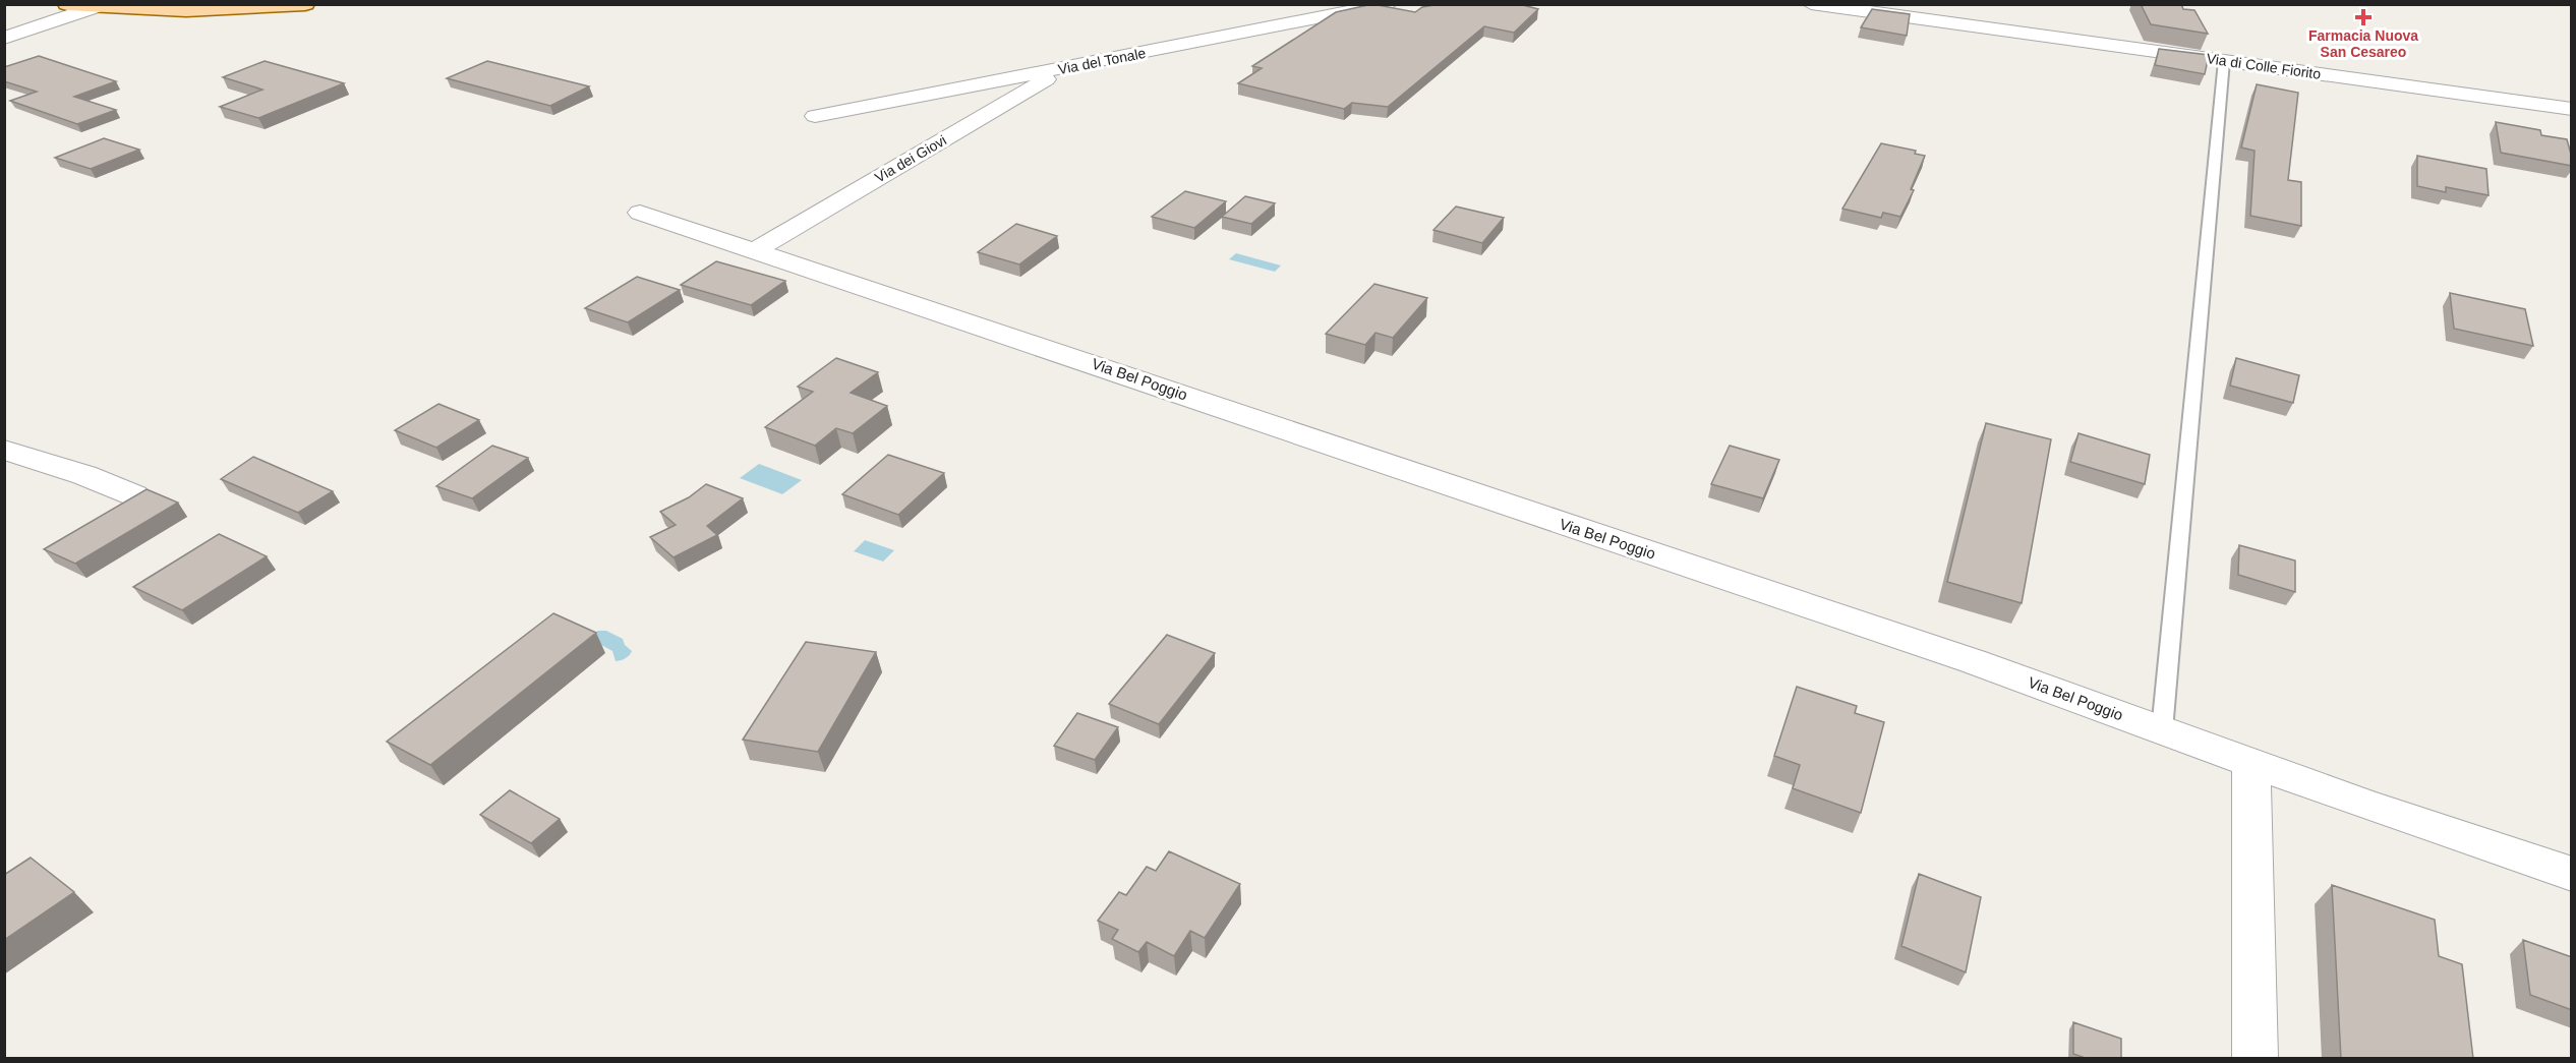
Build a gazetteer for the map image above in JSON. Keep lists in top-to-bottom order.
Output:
{
  "streets": {
    "street": [
      "Via del Tonale",
      "Via di Colle Fiorito",
      "Via dei Giovi",
      "Via Bel Poggio"
    ]
  },
  "crossings": [
    ["Via del Tonale", "Via dei Giovi"],
    ["Via dei Giovi", "Via Bel Poggio"]
  ],
  "places": {
    "health": ["Farmacia Nuova San Cesareo"]
  }
}
